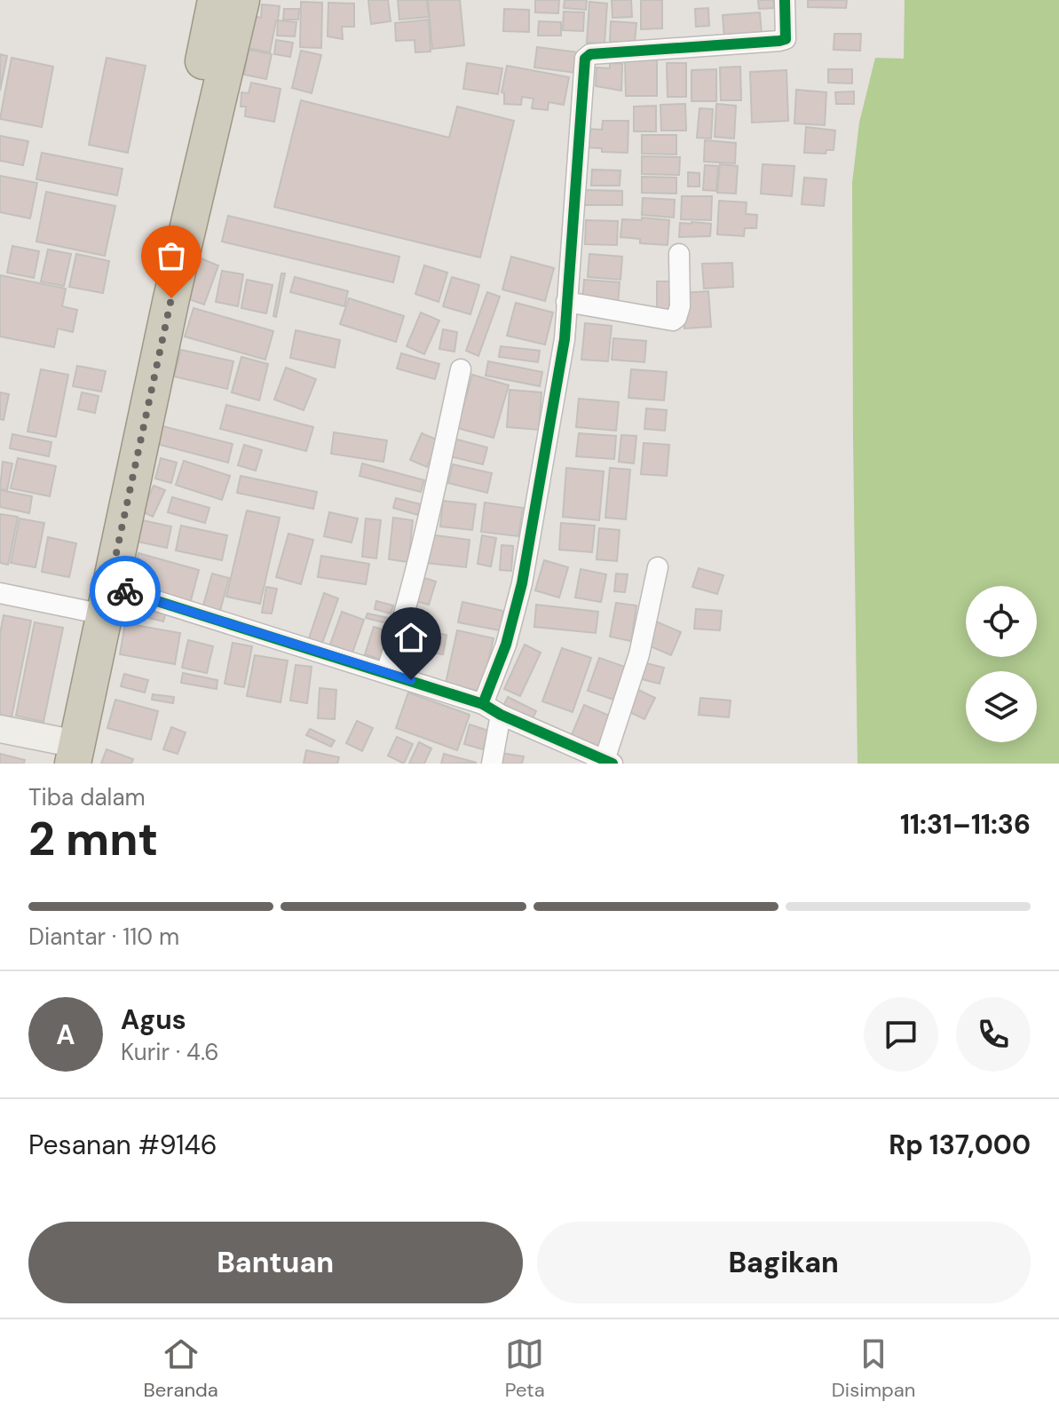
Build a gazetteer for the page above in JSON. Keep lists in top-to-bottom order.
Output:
{
  "page": {
    "heading": ["2 mnt", "Tiba dalam", "11:31–11:36"],
    "panel": [
      "Agus",
      "Kurir · 4.6",
      "Pesanan #9146",
      "Rp 137,000"
    ],
    "bar": "Diantar · 110 m",
    "round": "A",
    "buttons": ["Bantuan", "Bagikan"],
    "tabs": ["Beranda", "Peta", "Disimpan"]
  }
}
